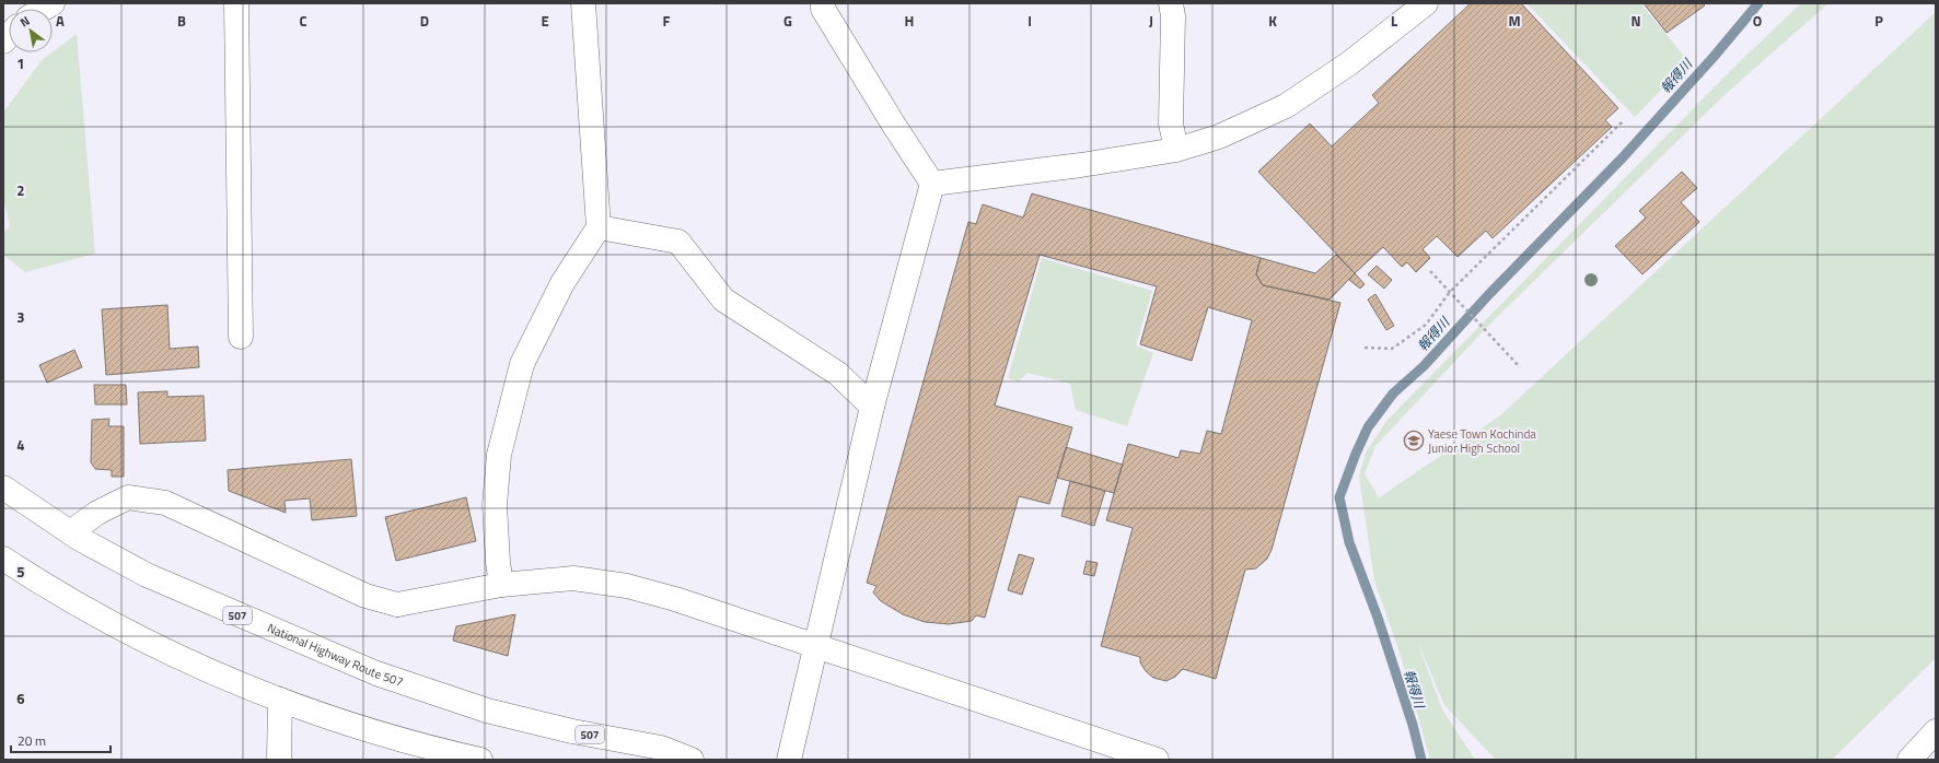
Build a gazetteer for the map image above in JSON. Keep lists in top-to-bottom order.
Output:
{
  "streets": {
    "main road": ["507", "National Highway Route 507"]
  },
  "water": ["報得川"],
  "places": {
    "school or university": ["Yaese Town Kochinda Junior High School"]
  },
  "scale_bar": "20 m",
  "north": "top left",
  "grid": {
    "columns": [
      "A",
      "B",
      "C",
      "D",
      "E",
      "F",
      "G",
      "H",
      "I",
      "J",
      "K",
      "L",
      "M",
      "N",
      "O",
      "P"
    ],
    "rows": [
      "1",
      "2",
      "3",
      "4",
      "5",
      "6"
    ]
  }
}
